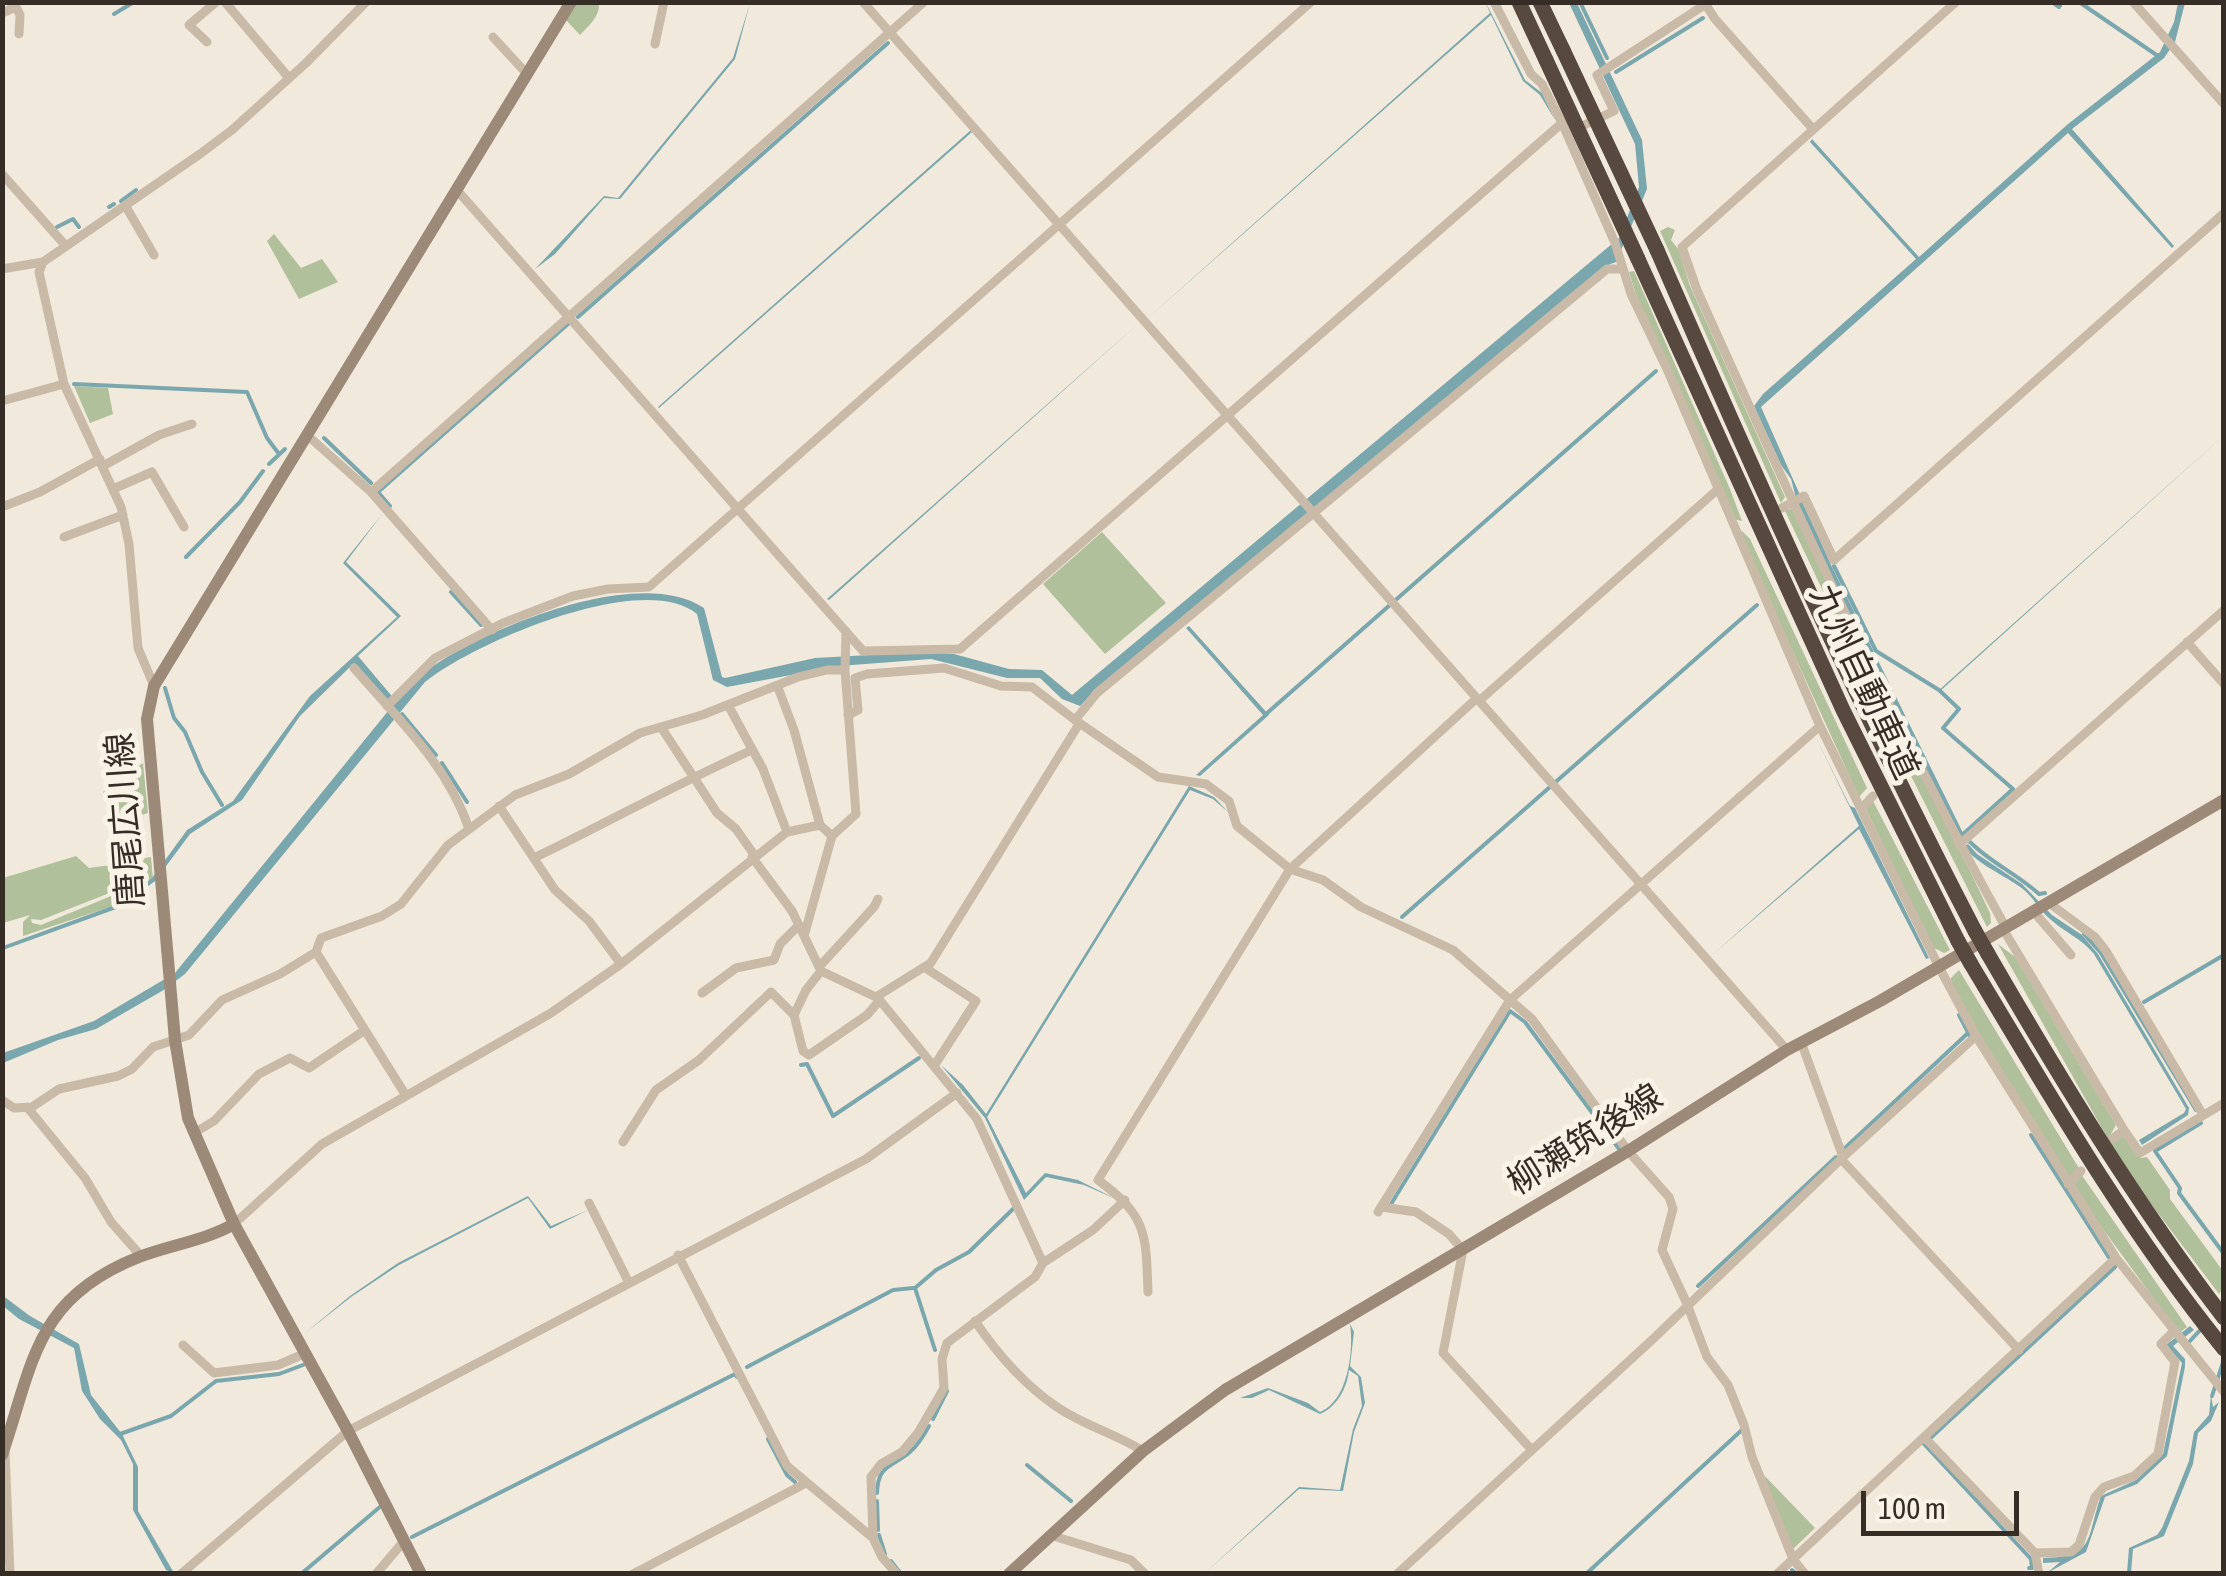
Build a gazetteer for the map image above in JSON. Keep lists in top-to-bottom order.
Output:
{
  "streets": {
    "highway": ["九州自動車道"],
    "main road": ["唐尾広川線", "柳瀬筑後線"]
  },
  "scale_bar": "100 m"
}
